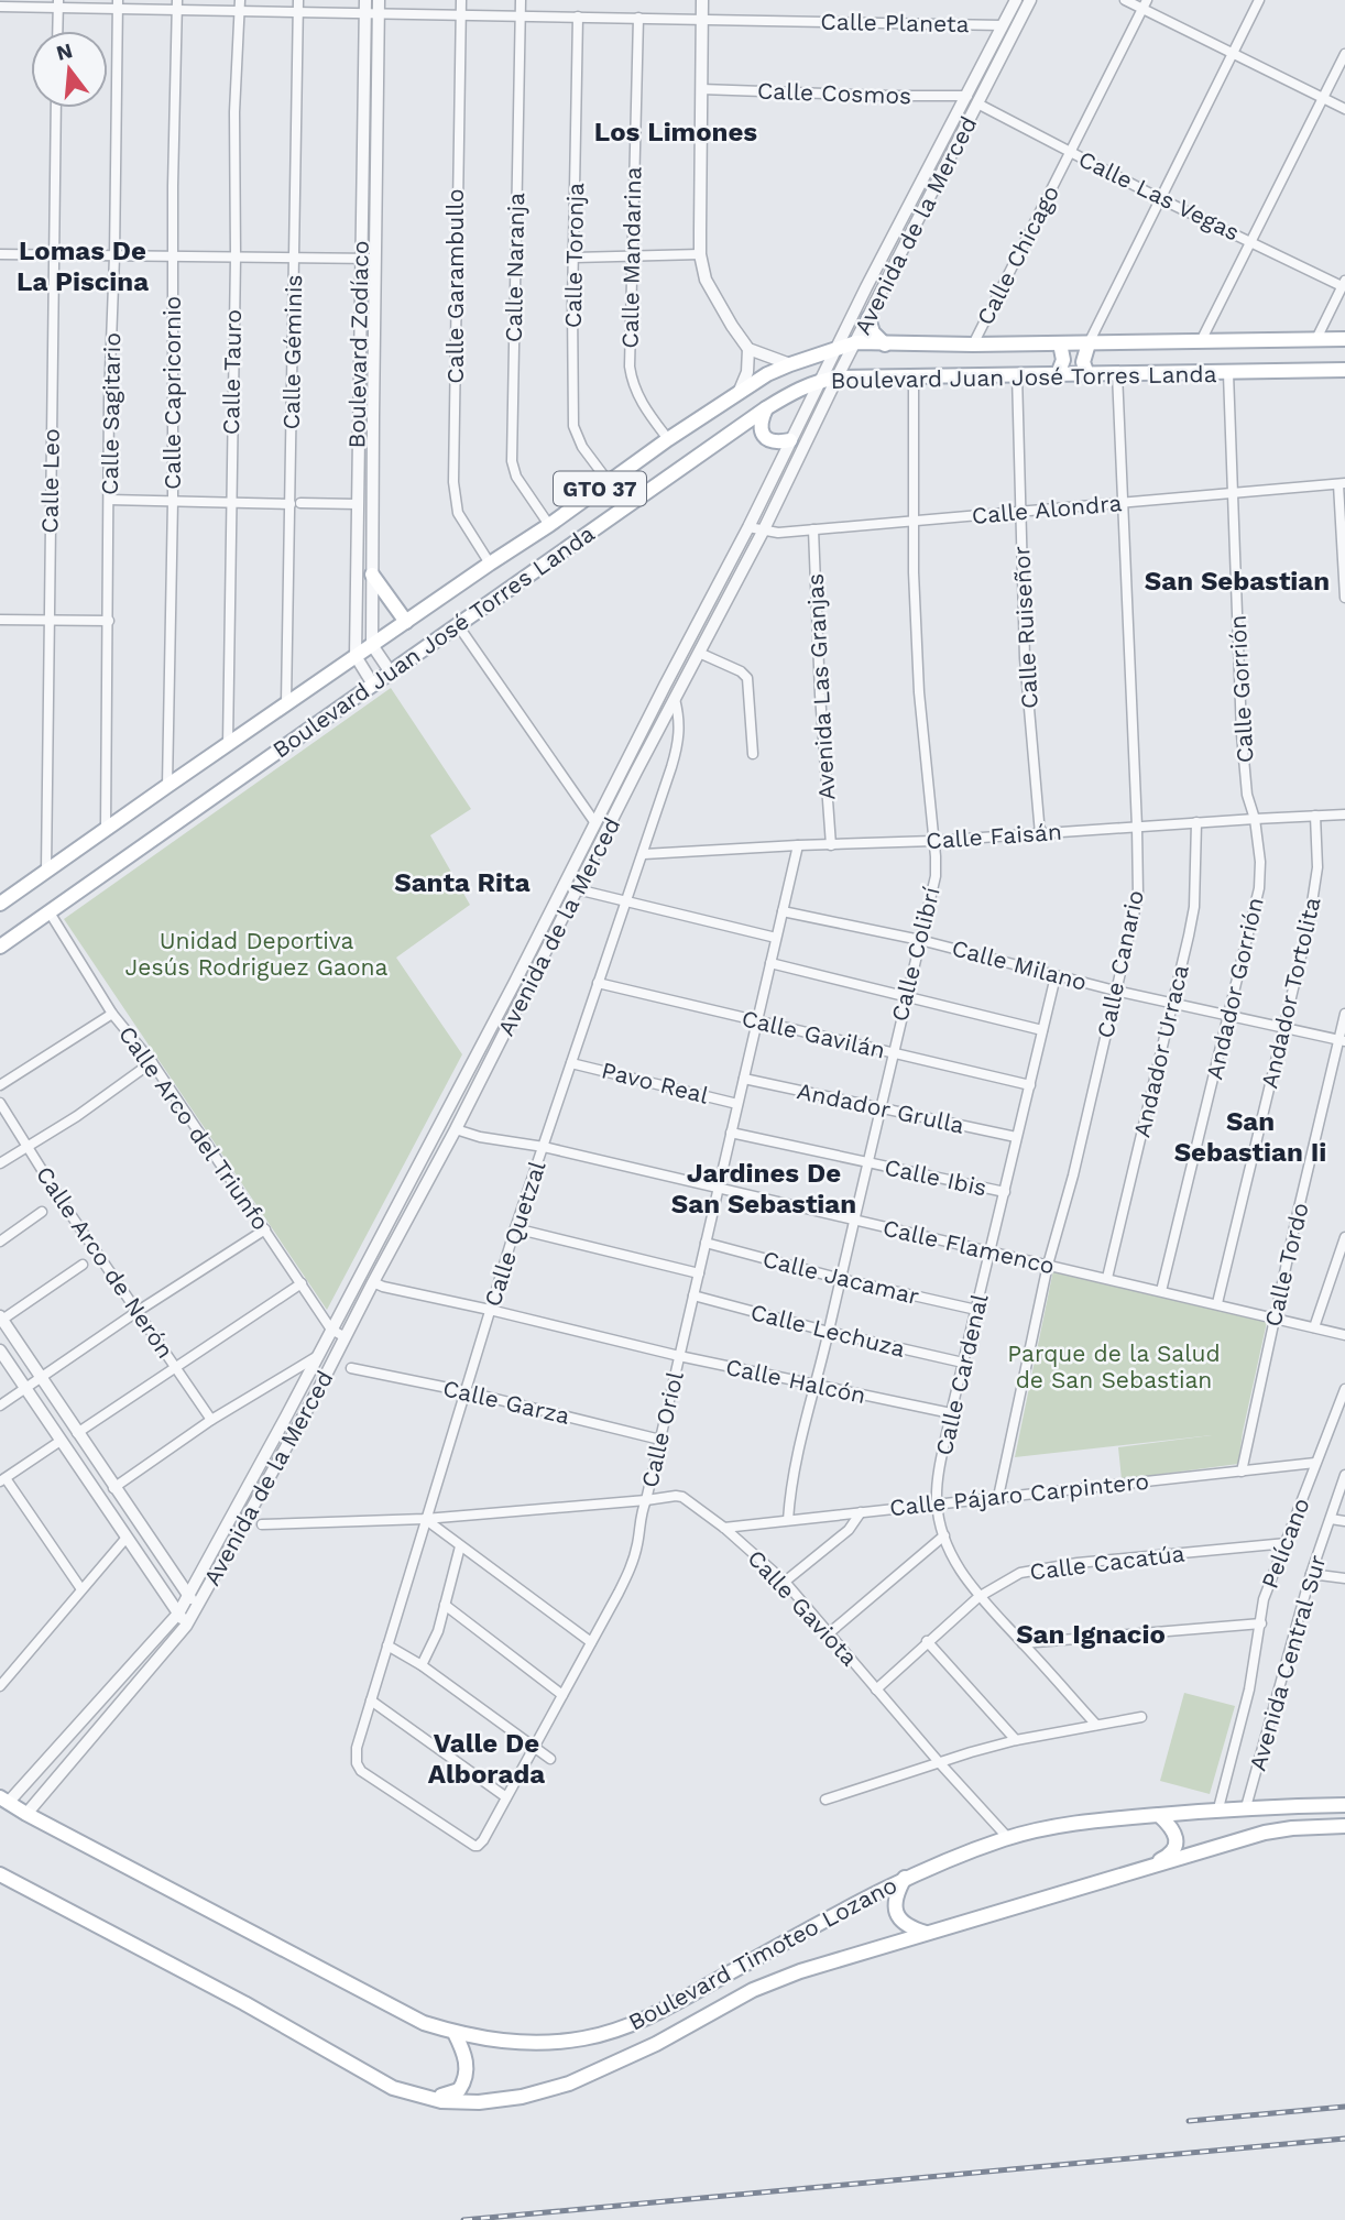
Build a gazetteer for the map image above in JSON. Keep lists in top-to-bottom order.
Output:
{
  "streets": {
    "main road": ["Boulevard Juan José Torres Landa", "GTO 37", "Boulevard Timoteo Lozano"],
    "street": [
      "Calle Planeta",
      "Calle Cosmos",
      "Calle Las Vegas",
      "Avenida de la Merced",
      "Calle Toronja",
      "Calle Chicago",
      "Calle Mandarina",
      "Calle Naranja",
      "Calle Garambullo",
      "Boulevard Zodíaco",
      "Calle Géminis",
      "Calle Tauro",
      "Calle Capricornio",
      "Calle Sagitario",
      "Calle Leo",
      "Calle Alondra",
      "Calle Ruiseñor",
      "Avenida Las Granjas",
      "Calle Gorrión",
      "Calle Faisán",
      "Calle Colibrí",
      "Calle Canario",
      "Calle Milano",
      "Andador Gorrión",
      "Andador Tortolita",
      "Calle Gavilán",
      "Andador Urraca",
      "Pavo Real",
      "Andador Grulla",
      "Calle Arco del Triunfo",
      "Calle Ibis",
      "Calle Quetzal",
      "Calle Flamenco",
      "Calle Arco de Nerón",
      "Calle Tordo",
      "Calle Jacamar",
      "Calle Lechuza",
      "Calle Cardenal",
      "Calle Halcón",
      "Calle Garza",
      "Calle Oriol",
      "Calle Pájaro Carpintero",
      "Pelícano",
      "Calle Cacatúa",
      "Calle Gaviota",
      "Avenida Central Sur"
    ]
  },
  "crossings": [
    ["Calle Planeta", "Avenida de la Merced"],
    ["Calle Planeta", "Calle Toronja"],
    ["Calle Planeta", "Calle Mandarina"],
    ["Calle Planeta", "Calle Naranja"],
    ["Calle Planeta", "Calle Garambullo"],
    ["Calle Planeta", "Boulevard Zodíaco"],
    ["Calle Planeta", "Calle Géminis"],
    ["Calle Planeta", "Calle Tauro"],
    ["Calle Planeta", "Calle Capricornio"],
    ["Calle Planeta", "Calle Sagitario"],
    ["Calle Cosmos", "Avenida de la Merced"],
    ["Calle Las Vegas", "Avenida de la Merced"],
    ["Calle Las Vegas", "Calle Chicago"],
    ["Avenida de la Merced", "Boulevard Juan José Torres Landa"],
    ["Avenida de la Merced", "Calle Alondra"],
    ["Avenida de la Merced", "Calle Arco del Triunfo"],
    ["Avenida de la Merced", "Calle Quetzal"],
    ["Avenida de la Merced", "Calle Flamenco"],
    ["Avenida de la Merced", "Calle Halcón"],
    ["Avenida de la Merced", "Boulevard Timoteo Lozano"],
    ["Calle Toronja", "Boulevard Juan José Torres Landa"],
    ["Calle Chicago", "Boulevard Juan José Torres Landa"],
    ["Calle Mandarina", "Boulevard Juan José Torres Landa"],
    ["Calle Naranja", "Boulevard Juan José Torres Landa"],
    ["Calle Garambullo", "Boulevard Juan José Torres Landa"],
    ["Boulevard Zodíaco", "Boulevard Juan José Torres Landa"],
    ["Calle Géminis", "Boulevard Juan José Torres Landa"],
    ["Calle Tauro", "Boulevard Juan José Torres Landa"],
    ["Boulevard Juan José Torres Landa", "Calle Capricornio"],
    ["Boulevard Juan José Torres Landa", "Calle Sagitario"],
    ["Boulevard Juan José Torres Landa", "Calle Leo"],
    ["Boulevard Juan José Torres Landa", "Calle Ruiseñor"],
    ["Boulevard Juan José Torres Landa", "Calle Gorrión"],
    ["Boulevard Juan José Torres Landa", "Calle Colibrí"],
    ["Boulevard Juan José Torres Landa", "Calle Canario"],
    ["Boulevard Juan José Torres Landa", "Calle Arco del Triunfo"],
    ["Calle Alondra", "Calle Ruiseñor"],
    ["Calle Alondra", "Avenida Las Granjas"],
    ["Calle Alondra", "Calle Gorrión"],
    ["Calle Alondra", "Calle Colibrí"],
    ["Calle Alondra", "Calle Canario"],
    ["Calle Ruiseñor", "Calle Faisán"],
    ["Avenida Las Granjas", "Calle Faisán"],
    ["Calle Gorrión", "Calle Faisán"],
    ["Calle Gorrión", "Andador Gorrión"],
    ["Calle Faisán", "Calle Colibrí"],
    ["Calle Faisán", "Calle Canario"],
    ["Calle Faisán", "Andador Gorrión"],
    ["Calle Faisán", "Andador Tortolita"],
    ["Calle Faisán", "Andador Urraca"],
    ["Calle Faisán", "Calle Quetzal"],
    ["Calle Faisán", "Calle Oriol"],
    ["Calle Colibrí", "Calle Milano"],
    ["Calle Colibrí", "Calle Gavilán"],
    ["Calle Colibrí", "Andador Grulla"],
    ["Calle Colibrí", "Calle Ibis"],
    ["Calle Colibrí", "Calle Flamenco"],
    ["Calle Colibrí", "Calle Jacamar"],
    ["Calle Colibrí", "Calle Lechuza"],
    ["Calle Colibrí", "Calle Halcón"],
    ["Calle Colibrí", "Calle Pájaro Carpintero"],
    ["Calle Canario", "Calle Milano"],
    ["Calle Canario", "Calle Flamenco"],
    ["Calle Canario", "Calle Pájaro Carpintero"],
    ["Calle Milano", "Andador Gorrión"],
    ["Calle Milano", "Andador Tortolita"],
    ["Calle Milano", "Andador Urraca"],
    ["Calle Milano", "Calle Tordo"],
    ["Calle Milano", "Calle Cardenal"],
    ["Calle Milano", "Calle Oriol"],
    ["Andador Gorrión", "Calle Flamenco"],
    ["Andador Tortolita", "Calle Flamenco"],
    ["Calle Gavilán", "Calle Quetzal"],
    ["Calle Gavilán", "Calle Cardenal"],
    ["Calle Gavilán", "Calle Oriol"],
    ["Andador Urraca", "Calle Flamenco"],
    ["Pavo Real", "Calle Quetzal"],
    ["Pavo Real", "Calle Oriol"],
    ["Andador Grulla", "Calle Cardenal"],
    ["Andador Grulla", "Calle Oriol"],
    ["Calle Ibis", "Calle Cardenal"],
    ["Calle Ibis", "Calle Oriol"],
    ["Calle Quetzal", "Calle Flamenco"],
    ["Calle Quetzal", "Calle Halcón"],
    ["Calle Quetzal", "Calle Garza"],
    ["Calle Quetzal", "Calle Oriol"],
    ["Calle Quetzal", "Calle Gaviota"],
    ["Calle Flamenco", "Calle Tordo"],
    ["Calle Flamenco", "Calle Cardenal"],
    ["Calle Flamenco", "Calle Oriol"],
    ["Calle Tordo", "Calle Pájaro Carpintero"],
    ["Calle Jacamar", "Calle Cardenal"],
    ["Calle Jacamar", "Calle Oriol"],
    ["Calle Lechuza", "Calle Cardenal"],
    ["Calle Lechuza", "Calle Oriol"],
    ["Calle Cardenal", "Calle Halcón"],
    ["Calle Cardenal", "Calle Pájaro Carpintero"],
    ["Calle Cardenal", "Calle Cacatúa"],
    ["Calle Halcón", "Calle Oriol"],
    ["Calle Garza", "Calle Oriol"],
    ["Calle Oriol", "Calle Gaviota"],
    ["Calle Pájaro Carpintero", "Pelícano"],
    ["Calle Pájaro Carpintero", "Calle Gaviota"],
    ["Pelícano", "Calle Cacatúa"],
    ["Pelícano", "Avenida Central Sur"],
    ["Pelícano", "Boulevard Timoteo Lozano"],
    ["Calle Cacatúa", "Calle Gaviota"],
    ["Calle Gaviota", "Boulevard Timoteo Lozano"],
    ["Avenida Central Sur", "Boulevard Timoteo Lozano"]
  ],
  "districts": [
    "Los Limones",
    "Lomas De La Piscina",
    "San Sebastian",
    "Santa Rita",
    "San Sebastian Ii",
    "Jardines De San Sebastian",
    "San Ignacio",
    "Valle De Alborada"
  ],
  "parks": ["Unidad Deportiva Jesús Rodriguez Gaona", "Parque de la Salud de San Sebastian"],
  "north": "top"
}
